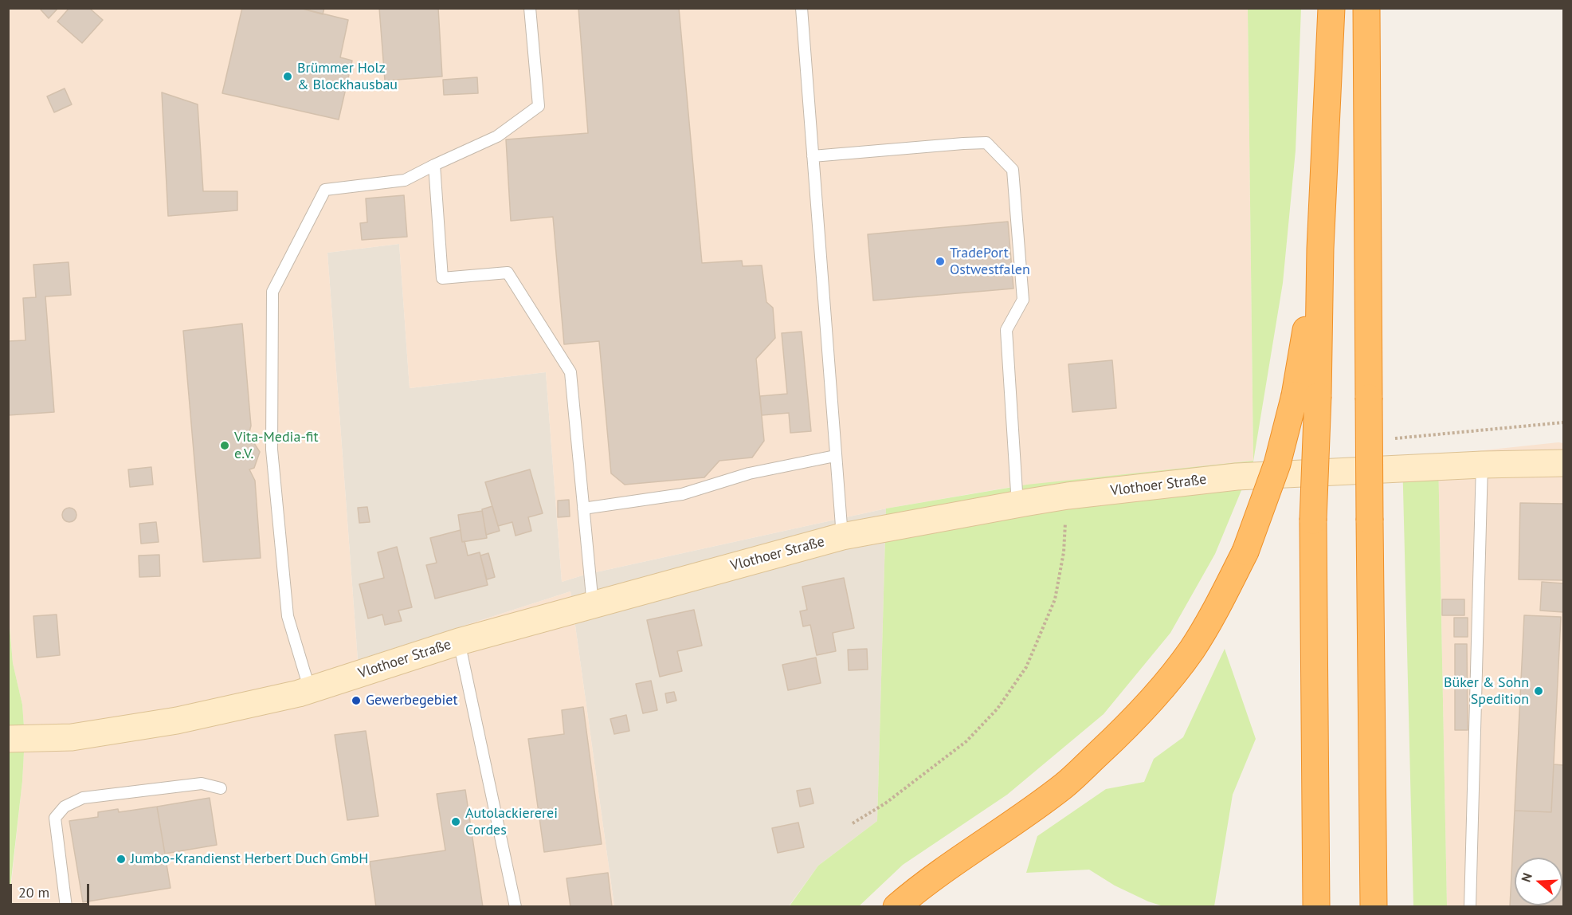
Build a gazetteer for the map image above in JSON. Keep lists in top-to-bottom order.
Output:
{
  "streets": {
    "main road": ["Vlothoer Straße"]
  },
  "places": [
    "Brümmer Holz & Blockhausbau",
    "TradePort Ostwestfalen",
    "Vita-Media-fit e.V.",
    "Büker & Sohn Spedition",
    "Gewerbegebiet",
    "Autolackiererei Cordes",
    "Jumbo-Krandienst Herbert Duch GmbH"
  ],
  "scale_bar": "20 m",
  "north": "left"
}
